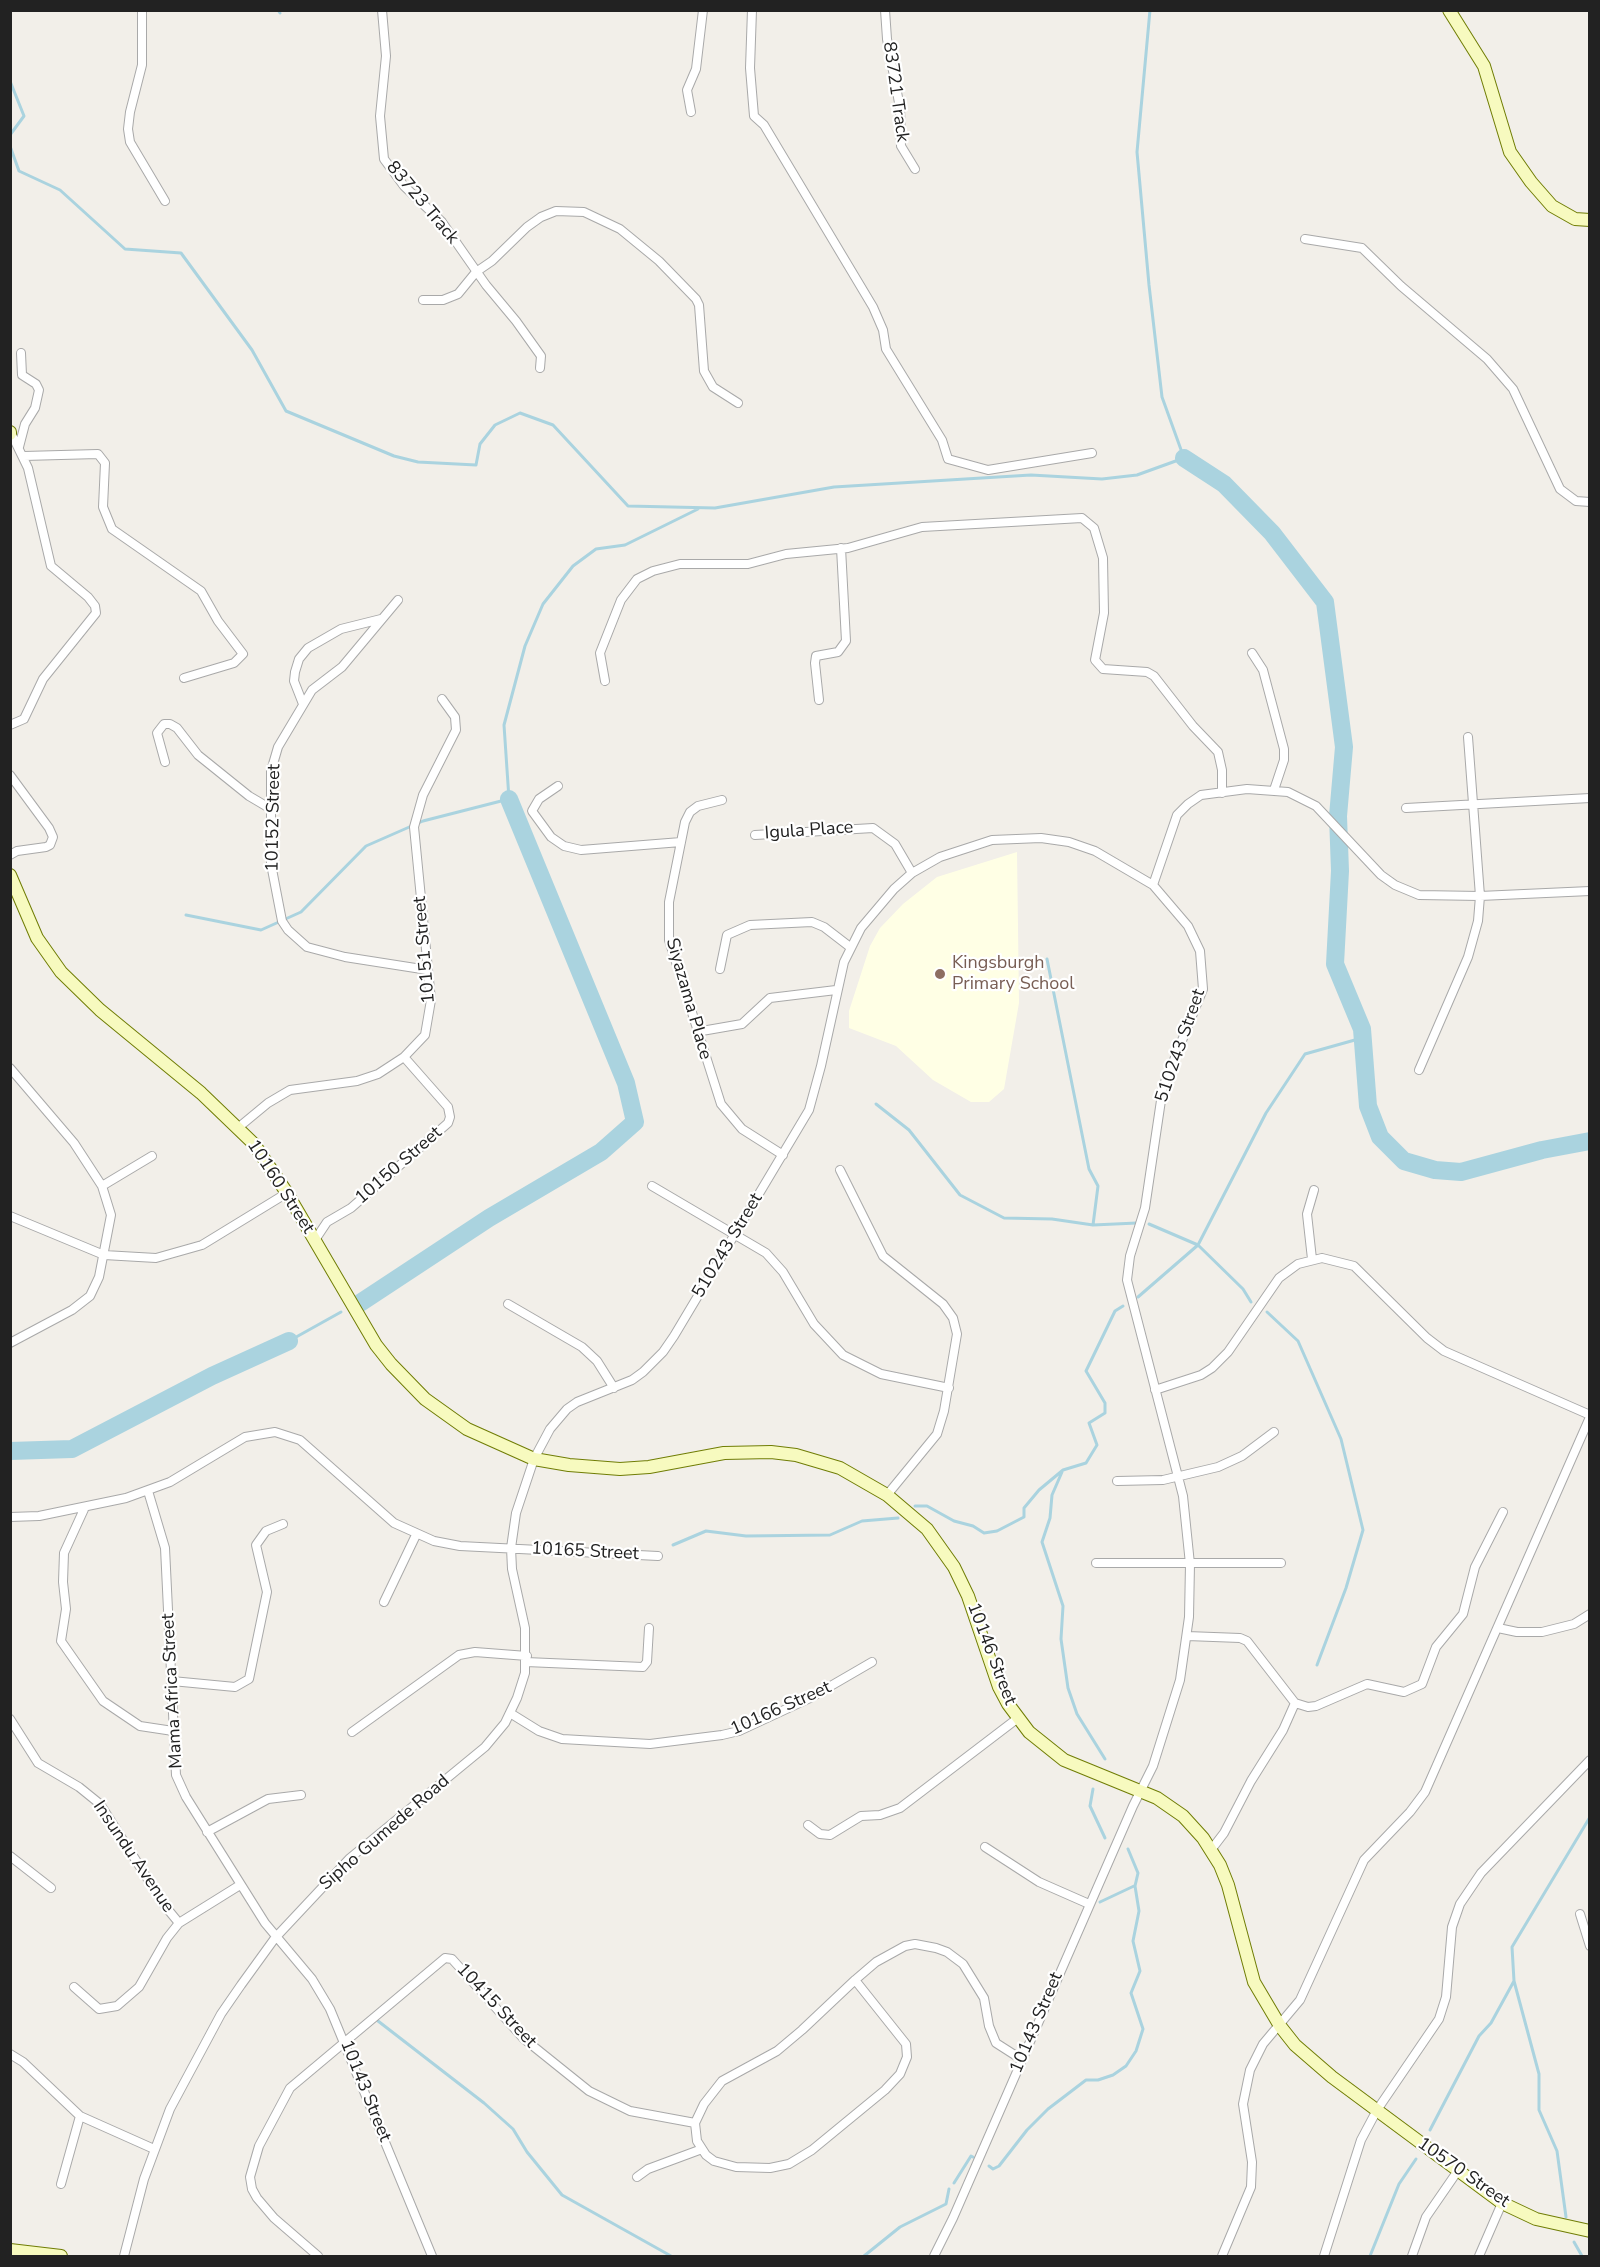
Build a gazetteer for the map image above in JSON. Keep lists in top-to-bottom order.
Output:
{
  "streets": {
    "street": [
      "83721 Track",
      "83723 Track",
      "10152 Street",
      "Igula Place",
      "10151 Street",
      "Siyazama Place",
      "510243 Street",
      "10150 Street",
      "10160 Street",
      "10165 Street",
      "10146 Street",
      "Mama Africa Street",
      "10166 Street",
      "Sipho Gumede Road",
      "Insundu Avenue",
      "10415 Street",
      "10143 Street",
      "10570 Street"
    ]
  },
  "crossings": [
    ["10152 Street", "10151 Street"],
    ["Igula Place", "510243 Street"],
    ["10151 Street", "10150 Street"],
    ["10151 Street", "10160 Street"],
    ["Siyazama Place", "510243 Street"],
    ["510243 Street", "10160 Street"],
    ["510243 Street", "10146 Street"],
    ["510243 Street", "Sipho Gumede Road"],
    ["510243 Street", "10143 Street"],
    ["10150 Street", "10160 Street"],
    ["10160 Street", "10146 Street"],
    ["10160 Street", "Sipho Gumede Road"],
    ["10165 Street", "Mama Africa Street"],
    ["10165 Street", "Sipho Gumede Road"],
    ["10146 Street", "Sipho Gumede Road"],
    ["10146 Street", "10143 Street"],
    ["10146 Street", "10570 Street"],
    ["Mama Africa Street", "Sipho Gumede Road"],
    ["Mama Africa Street", "10143 Street"],
    ["10166 Street", "Sipho Gumede Road"],
    ["Sipho Gumede Road", "10143 Street"],
    ["10415 Street", "10143 Street"]
  ],
  "places": ["Kingsburgh Primary School"]
}
